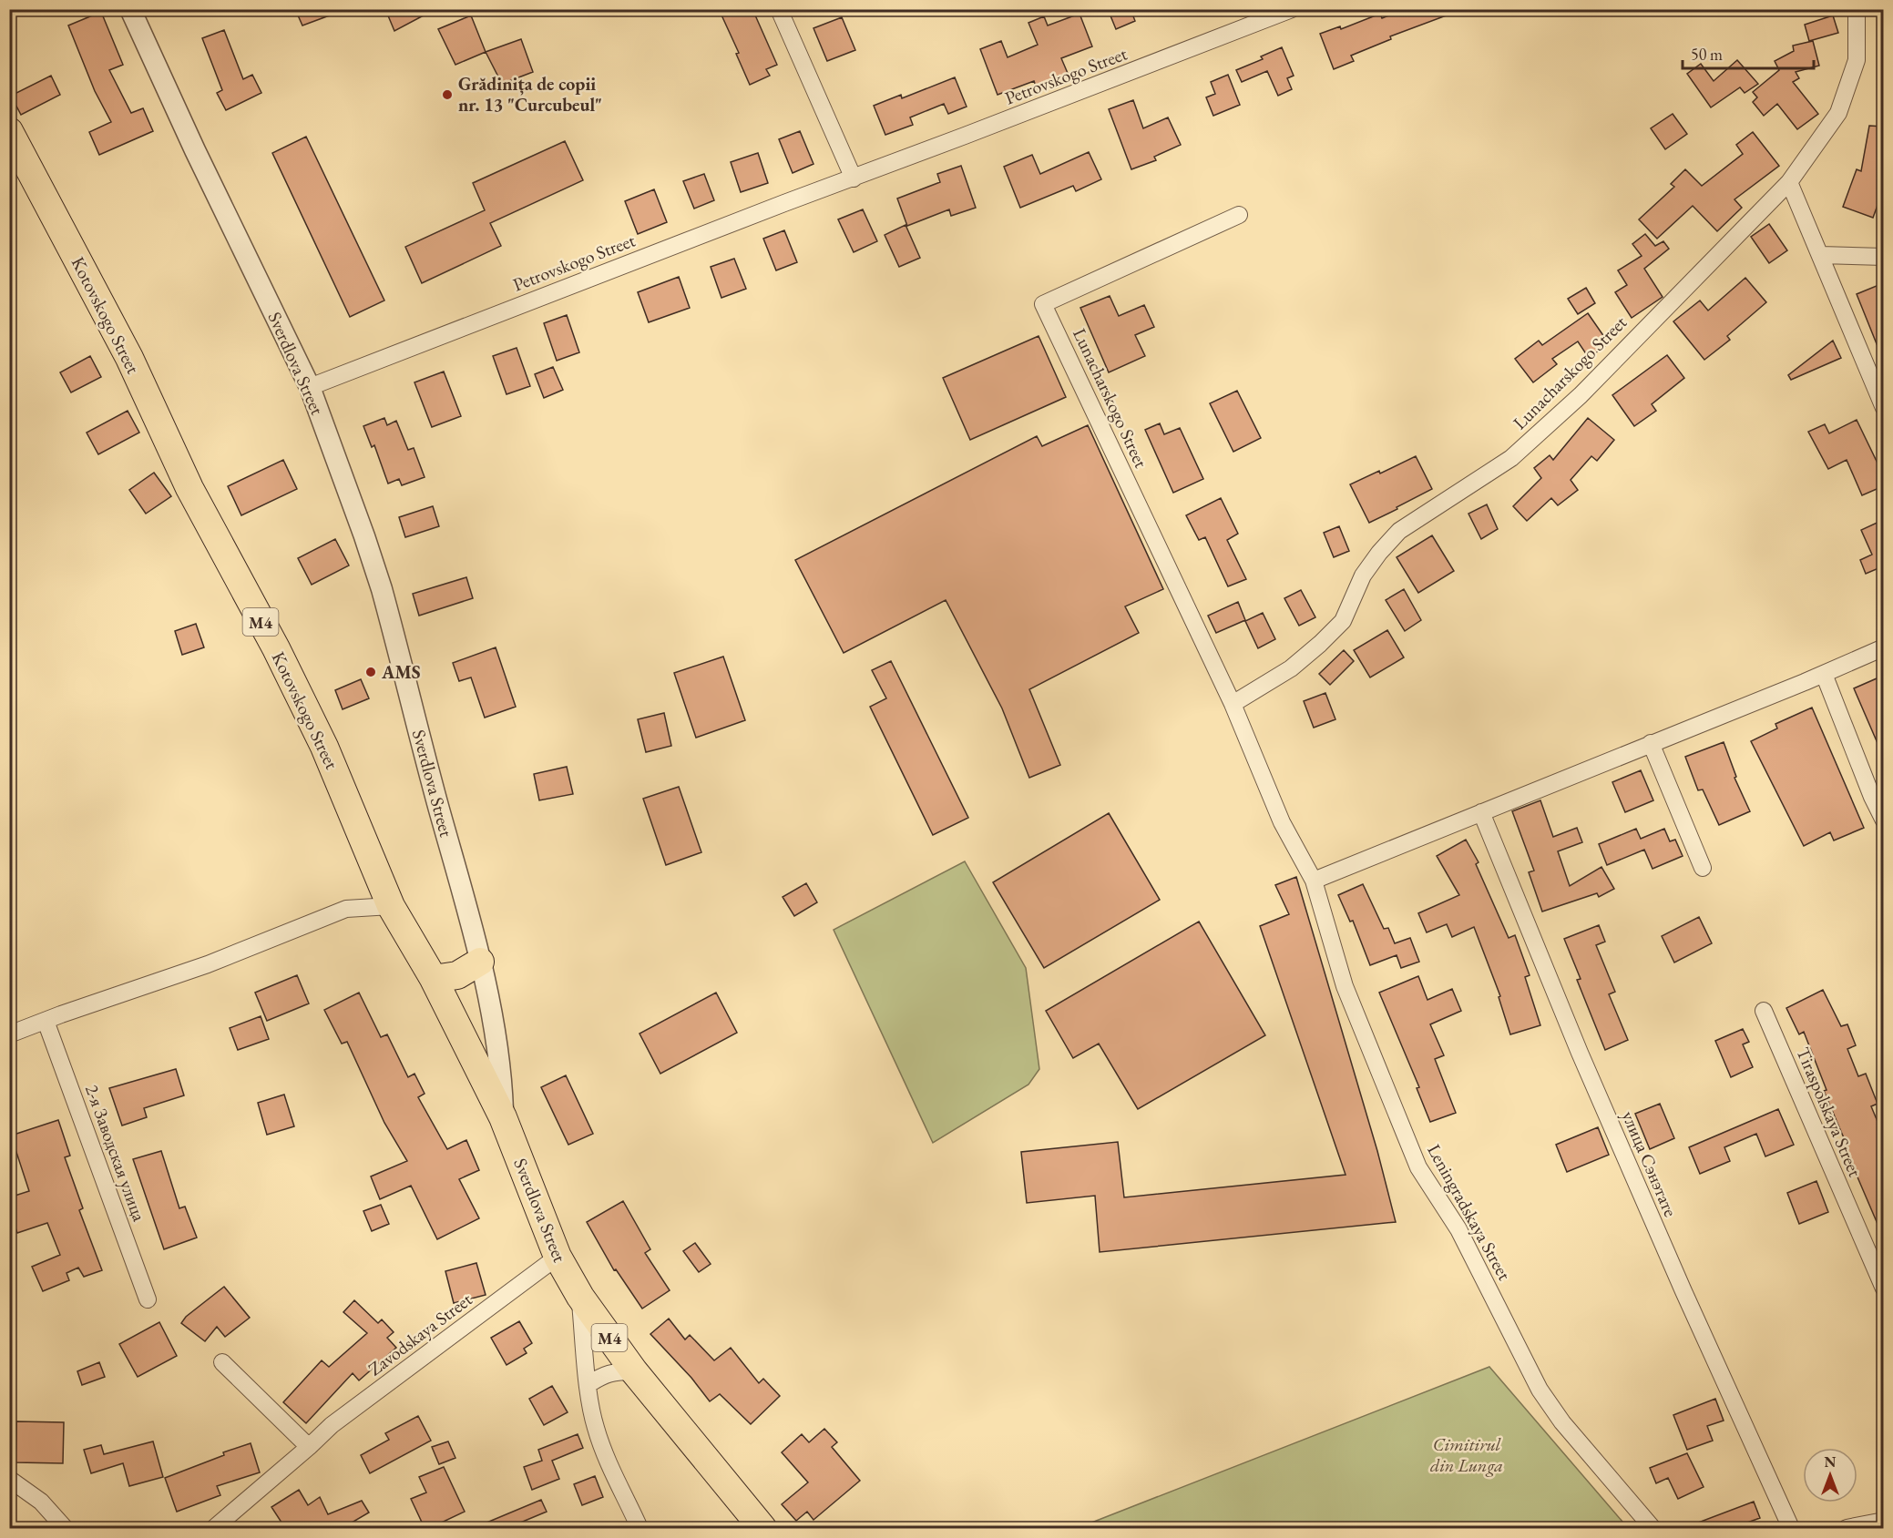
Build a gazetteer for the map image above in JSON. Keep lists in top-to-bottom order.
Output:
{
  "streets": {
    "highway": ["Kotovskogo Street", "Sverdlova Street", "M4"],
    "street": [
      "Petrovskogo Street",
      "Lunacharskogo Street",
      "Tiraspolskaya Street",
      "2-я Заводская улица",
      "улица Сэнэтате",
      "Leningradskaya Street",
      "Zavodskaya Street"
    ]
  },
  "crossings": [
    ["Petrovskogo Street", "Sverdlova Street"],
    ["Kotovskogo Street", "Sverdlova Street"],
    ["Sverdlova Street", "Zavodskaya Street"],
    ["Lunacharskogo Street", "Leningradskaya Street"]
  ],
  "parks": ["Cimitirul din Lunga"],
  "places": ["Grădinița de copii nr. 13 \"Curcubeul\"", "AMS"],
  "scale_bar": "50 m",
  "north": "top"
}
